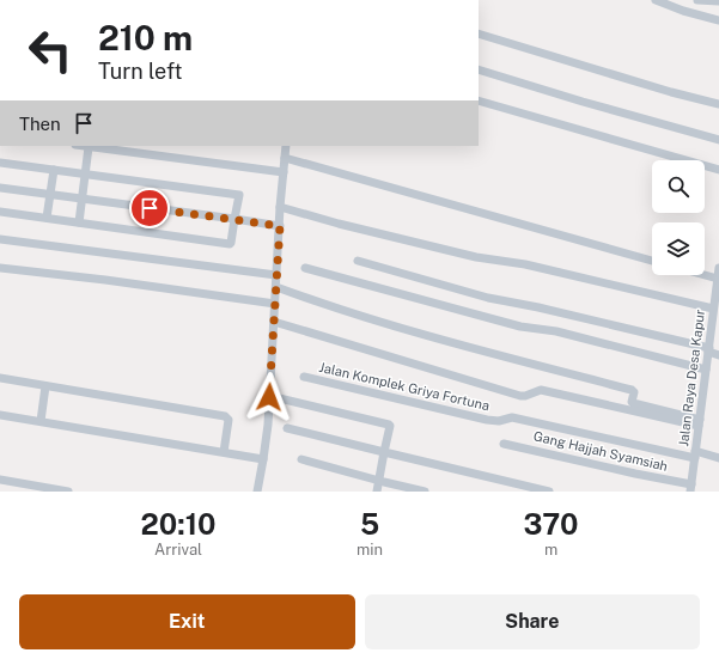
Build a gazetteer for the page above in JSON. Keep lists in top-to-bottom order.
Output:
{
  "streets": {
    "street": ["Jalan Raya Desa Kapur", "Jalan Komplek Griya Fortuna", "Gang Hajjah Syamsiah"]
  },
  "crossings": [
    ["Jalan Raya Desa Kapur", "Jalan Komplek Griya Fortuna"],
    ["Jalan Raya Desa Kapur", "Gang Hajjah Syamsiah"]
  ],
  "page": {
    "turn": ["210 m", "Turn left"],
    "then": "Then",
    "eta": [
      "20:10",
      "Arrival",
      "5",
      "min",
      "370",
      "m"
    ],
    "buttons": ["Exit", "Share"]
  }
}
